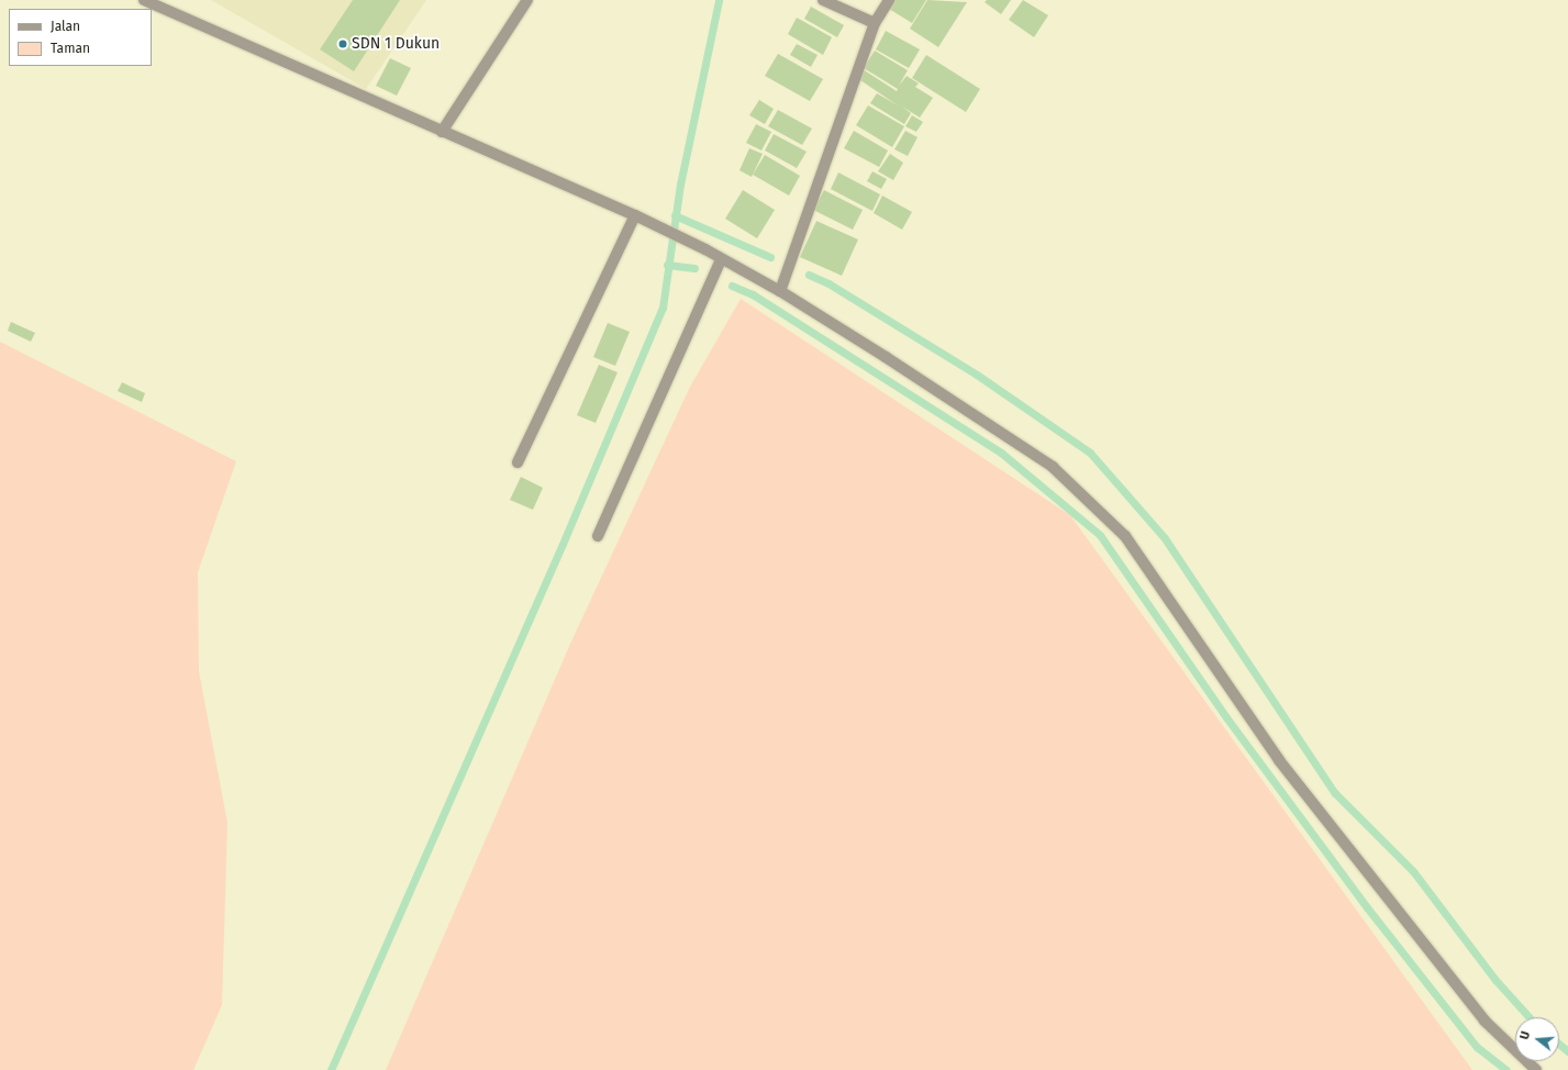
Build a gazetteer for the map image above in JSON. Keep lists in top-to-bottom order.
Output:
{
  "places": ["SDN 1 Dukun"],
  "legend": ["Jalan", "Taman"],
  "north": "left"
}
